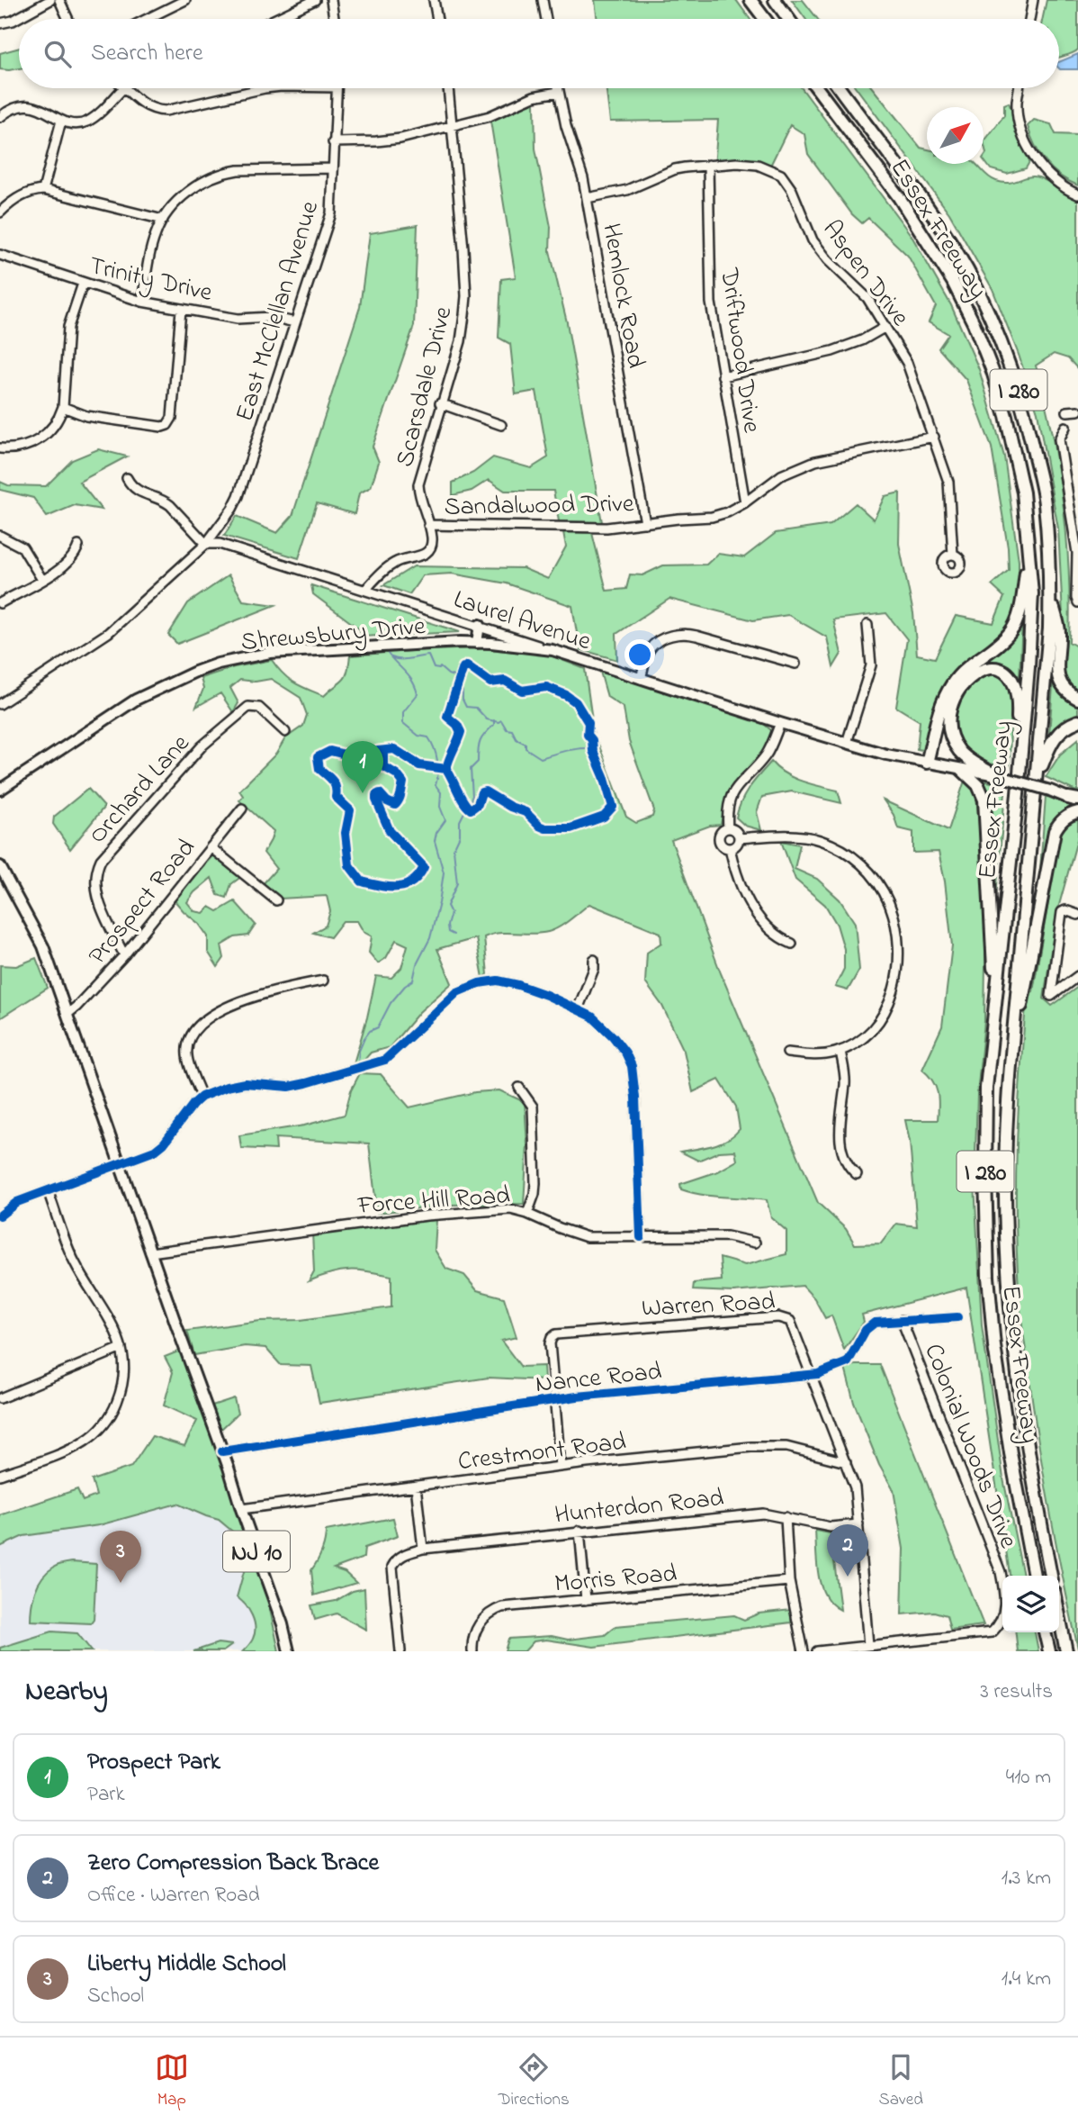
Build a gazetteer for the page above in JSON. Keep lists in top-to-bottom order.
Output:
{
  "streets": {
    "highway": ["Essex Freeway", "I 280"],
    "main road": ["Laurel Avenue", "Shrewsbury Drive", "NJ 10"],
    "street": [
      "Aspen Drive",
      "Trinity Drive",
      "Hemlock Road",
      "East McClellan Avenue",
      "Driftwood Drive",
      "Scarsdale Drive",
      "Sandalwood Drive",
      "Orchard Lane",
      "Prospect Road",
      "Force Hill Road",
      "Warren Road",
      "Nance Road",
      "Colonial Woods Drive",
      "Crestmont Road",
      "Hunterdon Road",
      "Morris Road"
    ]
  },
  "crossings": [
    ["Aspen Drive", "Hemlock Road"],
    ["Aspen Drive", "Driftwood Drive"],
    ["Aspen Drive", "Sandalwood Drive"],
    ["Trinity Drive", "East McClellan Avenue"],
    ["Hemlock Road", "Sandalwood Drive"],
    ["East McClellan Avenue", "Laurel Avenue"],
    ["Driftwood Drive", "Sandalwood Drive"],
    ["Scarsdale Drive", "Sandalwood Drive"],
    ["Scarsdale Drive", "Laurel Avenue"],
    ["Laurel Avenue", "Shrewsbury Drive"],
    ["Orchard Lane", "Prospect Road"],
    ["Prospect Road", "NJ 10"],
    ["Force Hill Road", "NJ 10"],
    ["Warren Road", "Nance Road"],
    ["Warren Road", "Colonial Woods Drive"],
    ["Warren Road", "Crestmont Road"],
    ["Warren Road", "Hunterdon Road"],
    ["Nance Road", "Colonial Woods Drive"],
    ["Nance Road", "NJ 10"],
    ["Crestmont Road", "NJ 10"]
  ],
  "north": "top right",
  "page": {
    "search": "Search here",
    "pins": ["1", "2", "3"],
    "heading": ["Nearby", "3 results"],
    "list": [
      {
        "mark": "1",
        "name": "Prospect Park",
        "note": "Park",
        "value": "410 m"
      },
      {
        "mark": "2",
        "name": "Zero Compression Back Brace",
        "note": "Office · Warren Road",
        "value": "1.3 km"
      },
      {
        "mark": "3",
        "name": "Liberty Middle School",
        "note": "School",
        "value": "1.4 km"
      }
    ],
    "nav": ["Map", "Directions", "Saved"]
  }
}
